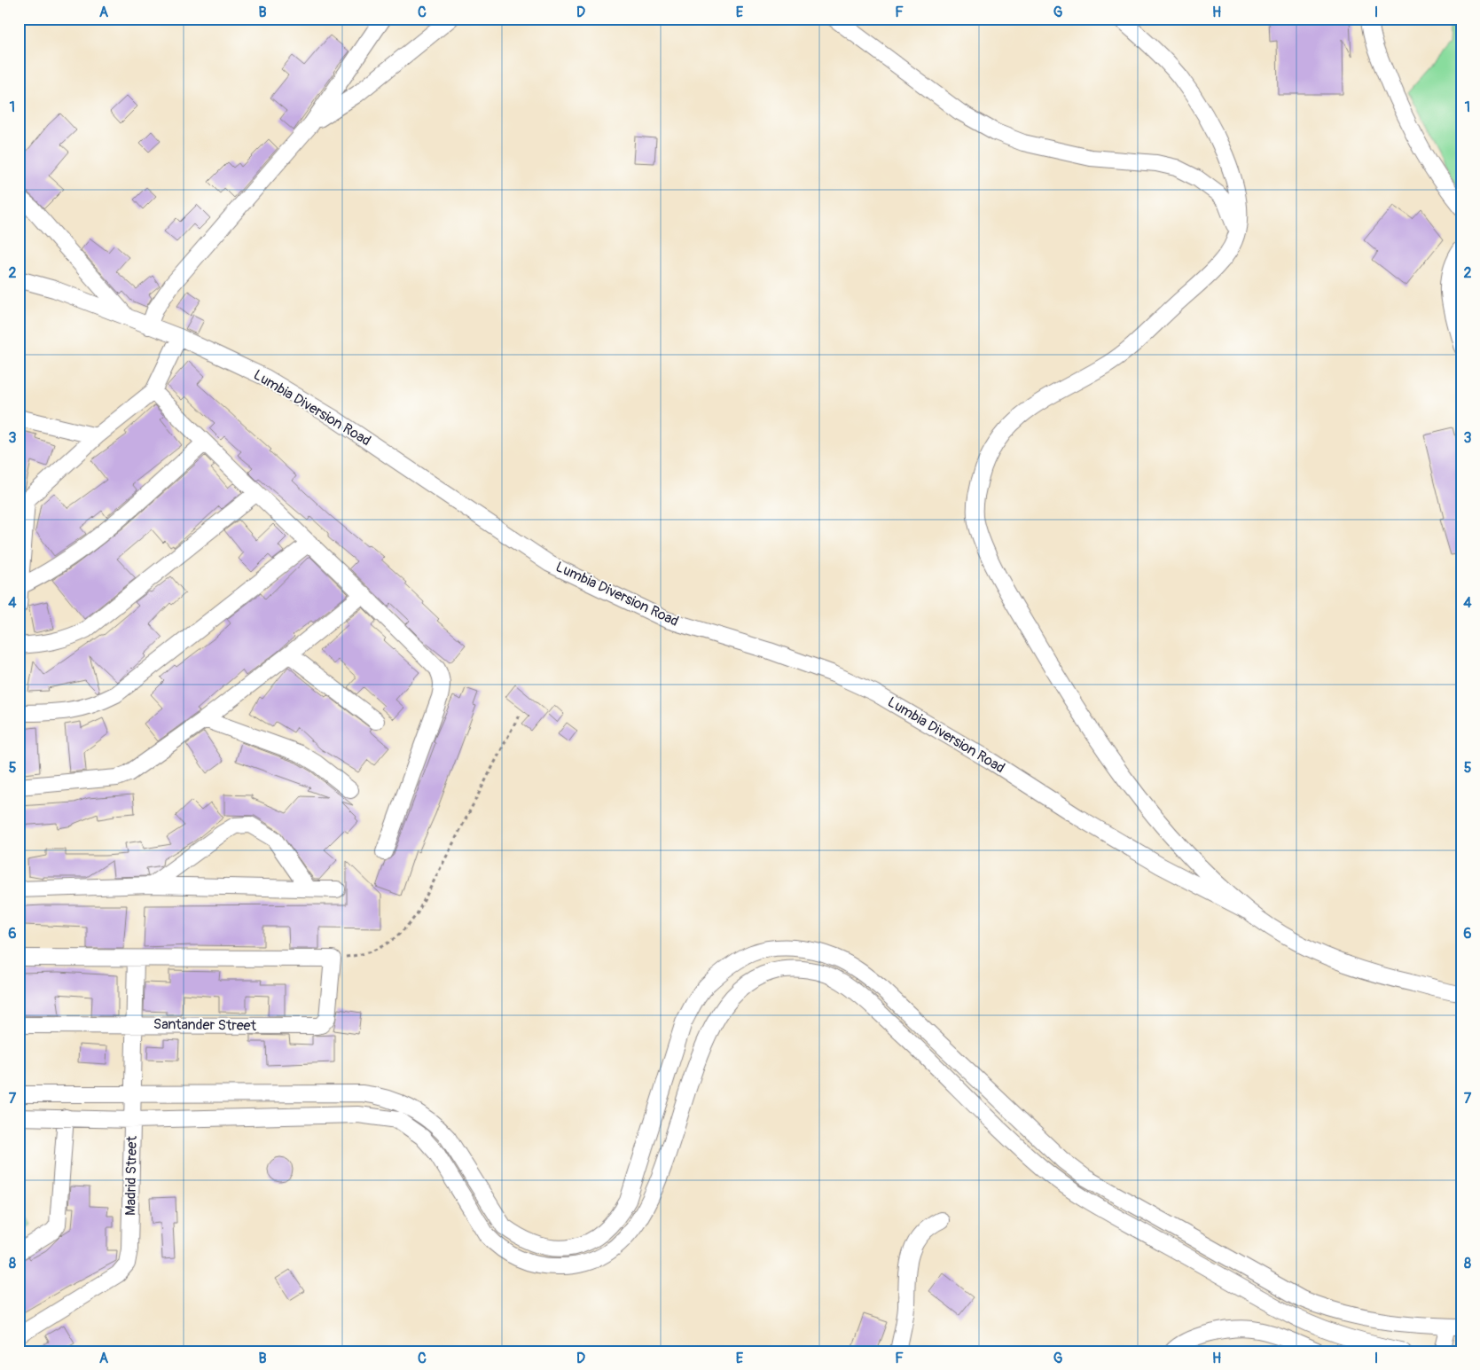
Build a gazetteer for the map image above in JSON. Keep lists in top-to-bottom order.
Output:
{
  "streets": {
    "street": ["Lumbia Diversion Road", "Santander Street", "Madrid Street"]
  },
  "crossings": [
    ["Santander Street", "Madrid Street"]
  ],
  "grid": {
    "columns": [
      "A",
      "B",
      "C",
      "D",
      "E",
      "F",
      "G",
      "H",
      "I"
    ],
    "rows": [
      "1",
      "2",
      "3",
      "4",
      "5",
      "6",
      "7",
      "8"
    ]
  }
}
